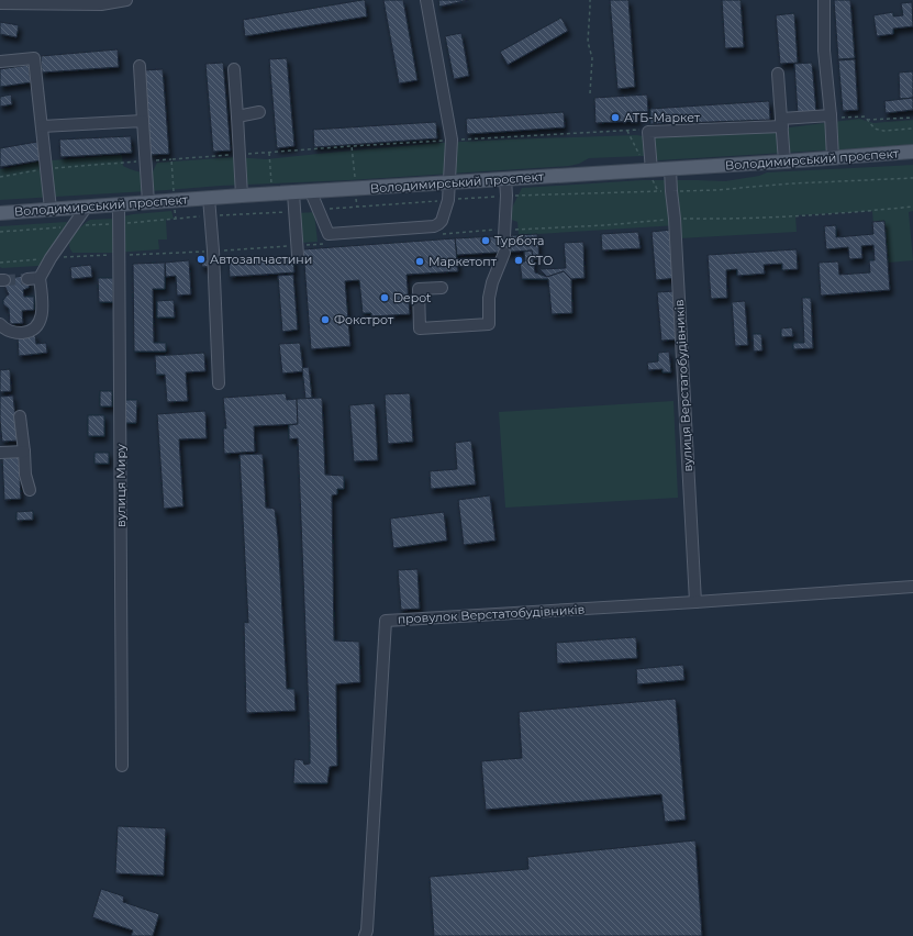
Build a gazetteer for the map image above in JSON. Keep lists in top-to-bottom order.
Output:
{
  "streets": {
    "main road": ["Володимирський проспект"],
    "street": ["вулиця Верстатобудівників", "вулиця Миру", "провулок Верстатобудівників"]
  },
  "crossings": [
    ["Володимирський проспект", "вулиця Верстатобудівників"],
    ["Володимирський проспект", "вулиця Миру"],
    ["вулиця Верстатобудівників", "провулок Верстатобудівників"]
  ],
  "places": [
    "АТБ-Маркет",
    "Турбота",
    "Автозапчастини",
    "СТО",
    "Маркетопт",
    "Depot",
    "Фокстрот"
  ]
}
